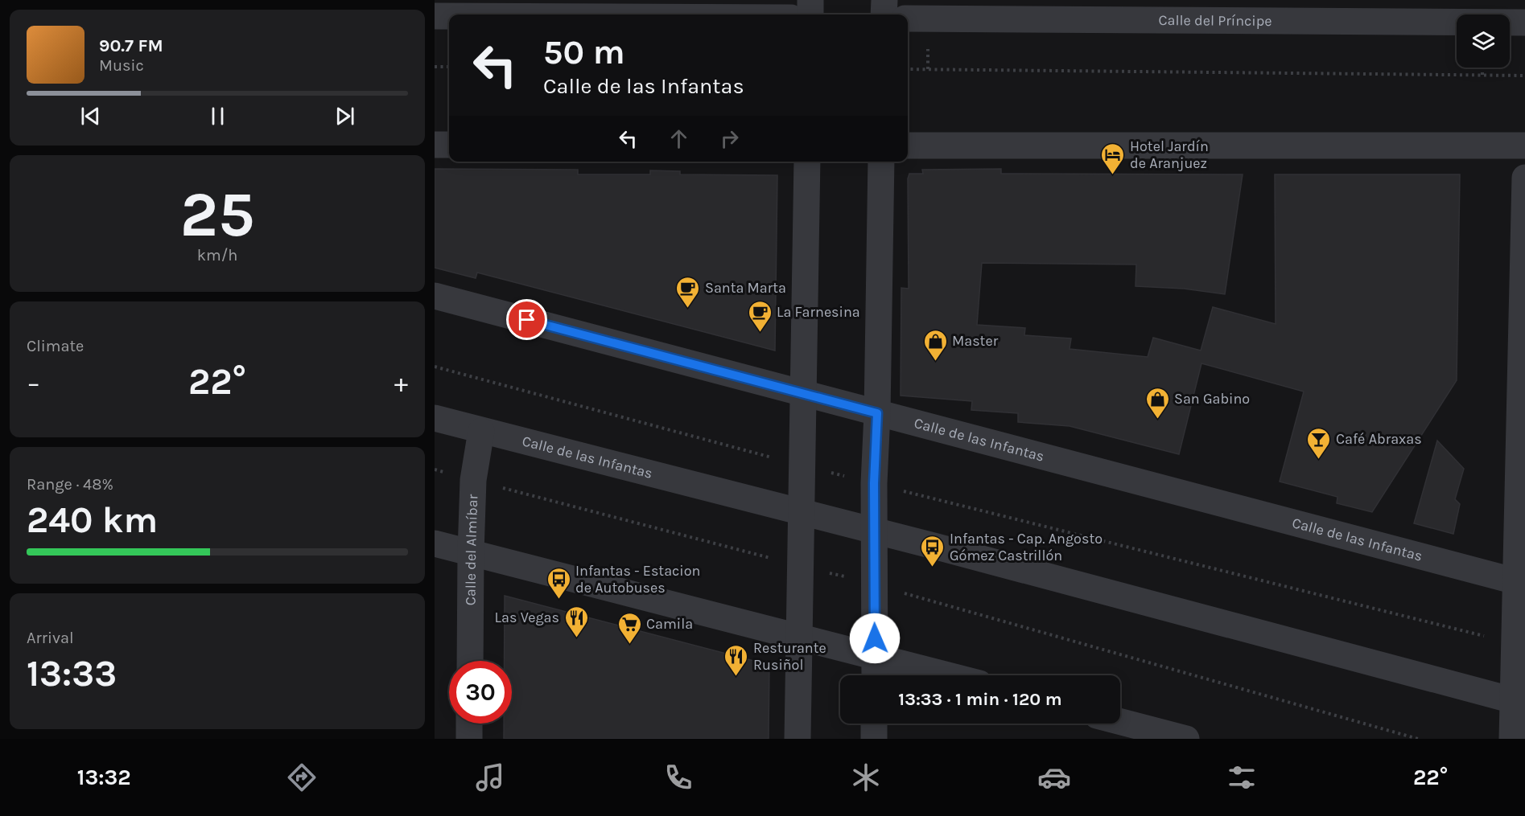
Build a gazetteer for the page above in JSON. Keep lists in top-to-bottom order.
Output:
{
  "streets": {
    "street": ["Calle del Príncipe", "Calle de las Infantas", "Calle del Almíbar"]
  },
  "crossings": [
    ["Calle de las Infantas", "Calle del Almíbar"]
  ],
  "places": {
    "hotel": ["Hotel Jardín de Aranjuez"],
    "cafe": ["Santa Marta", "La Farnesina"],
    "shop": ["Master", "San Gabino"],
    "bar": ["Café Abraxas"],
    "bus stop": ["Infantas - Cap. Angosto Gómez Castrillón", "Infantas - Estacion de Autobuses"],
    "restaurant": ["Las Vegas", "Resturante Rusiñol"],
    "supermarket": ["Camila"]
  },
  "page": {
    "turn": ["50 m", "Calle de las Infantas"],
    "song": ["90.7 FM", "Music"],
    "tile": [
      ["25", "km/h"],
      "Climate",
      ["Range · 48%", "240 km"],
      ["Arrival", "13:33"]
    ],
    "heat": ["−", "22°", "+"],
    "limit": "30",
    "trip": "13:33 · 1 min · 120 m",
    "tabs": ["13:32", "22°"]
  }
}
